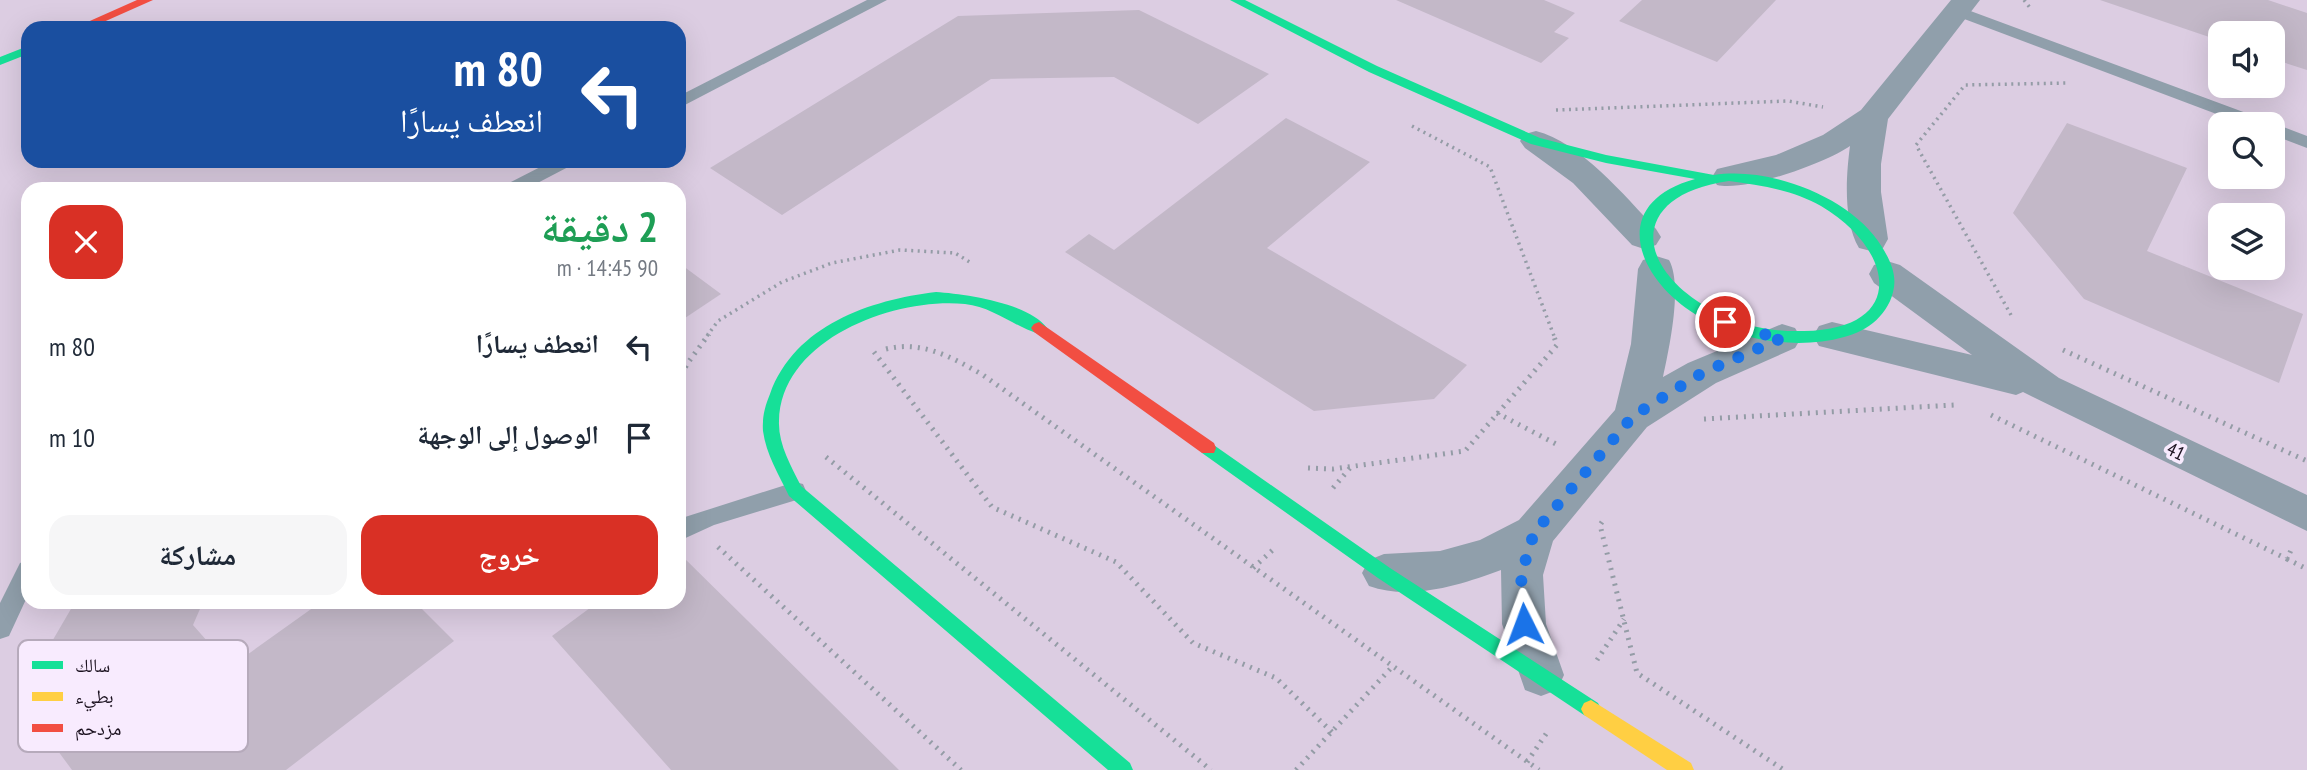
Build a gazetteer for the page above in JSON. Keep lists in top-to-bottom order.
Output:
{
  "streets": {
    "street": ["41"]
  },
  "legend": ["سالك", "بطيء", "مزدحم"],
  "page": {
    "turn": ["80 m", "انعطف يسارًا"],
    "heading": ["2 دقيقة", "90 m · 14:45"],
    "list": [
      {
        "name": "انعطف يسارًا",
        "value": "80 m"
      },
      {
        "name": "الوصول إلى الوجهة",
        "value": "10 m"
      }
    ],
    "buttons": ["خروج", "مشاركة"]
  }
}
